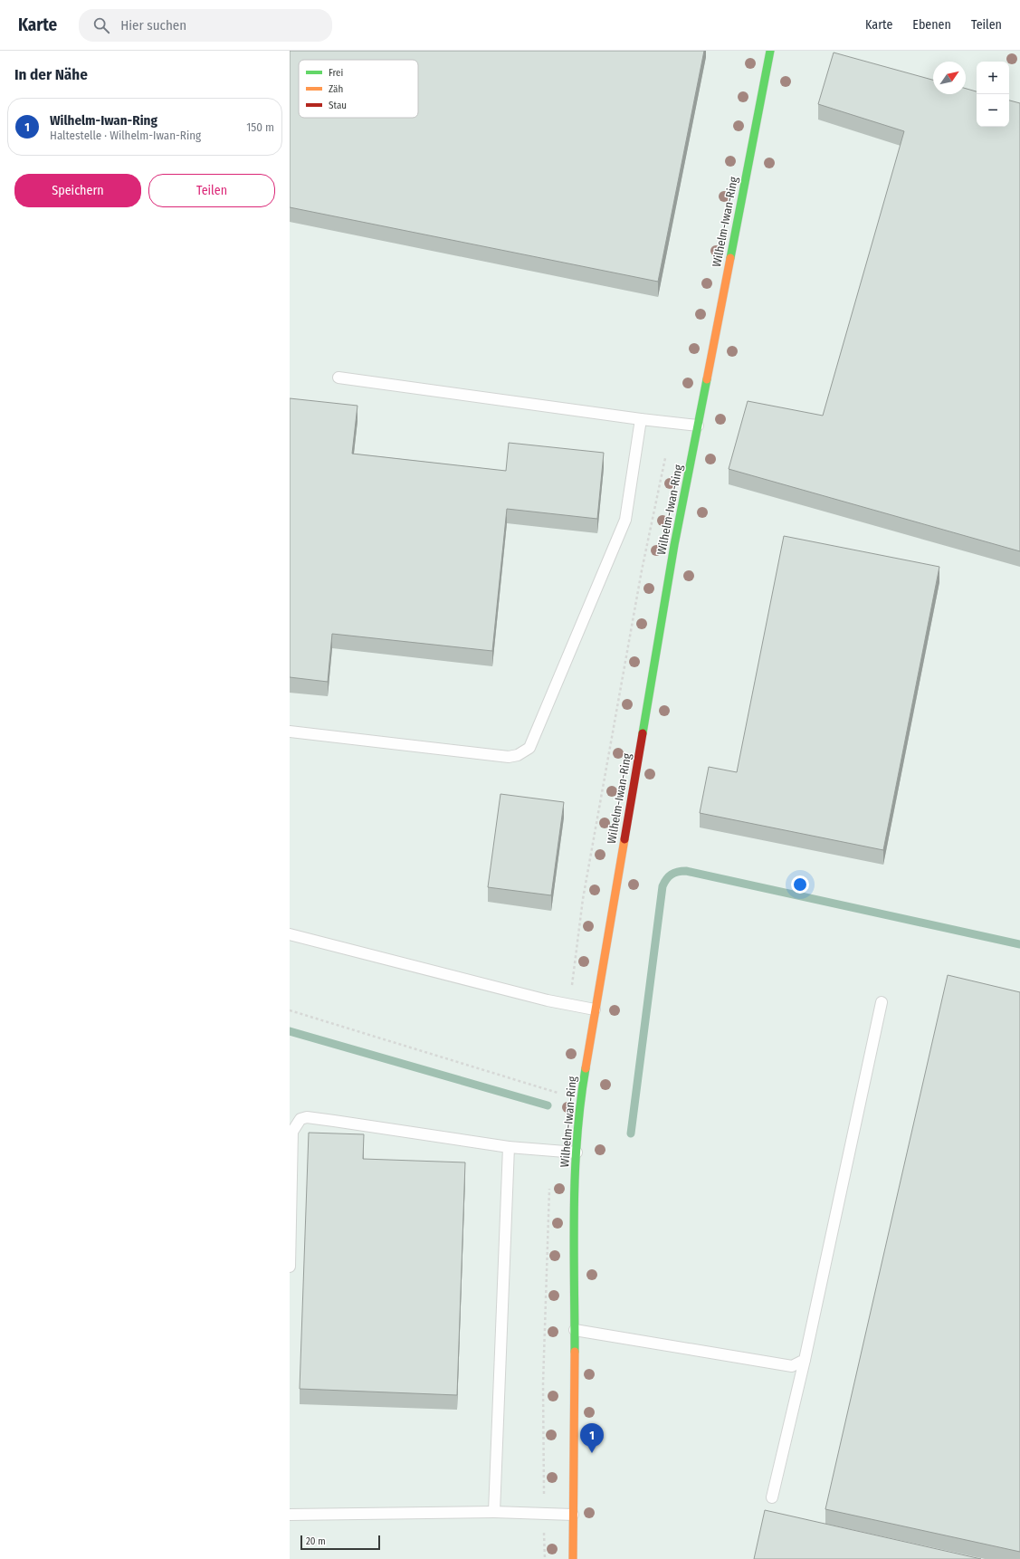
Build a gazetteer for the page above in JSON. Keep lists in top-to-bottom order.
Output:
{
  "streets": {
    "street": ["Wilhelm-Iwan-Ring"]
  },
  "legend": ["Frei", "Zäh", "Stau"],
  "scale_bar": "20 m",
  "north": "top right",
  "page": {
    "header": "Karte",
    "search": "Hier suchen",
    "nav": ["Karte", "Ebenen", "Teilen"],
    "heading": "In der Nähe",
    "map_buttons": ["+", "−"],
    "list": [
      {
        "mark": "1",
        "name": "Wilhelm-Iwan-Ring",
        "note": "Haltestelle · Wilhelm-Iwan-Ring",
        "value": "150 m"
      }
    ],
    "buttons": ["Speichern", "Teilen"],
    "pins": "1",
    "scale": "20 m"
  }
}
